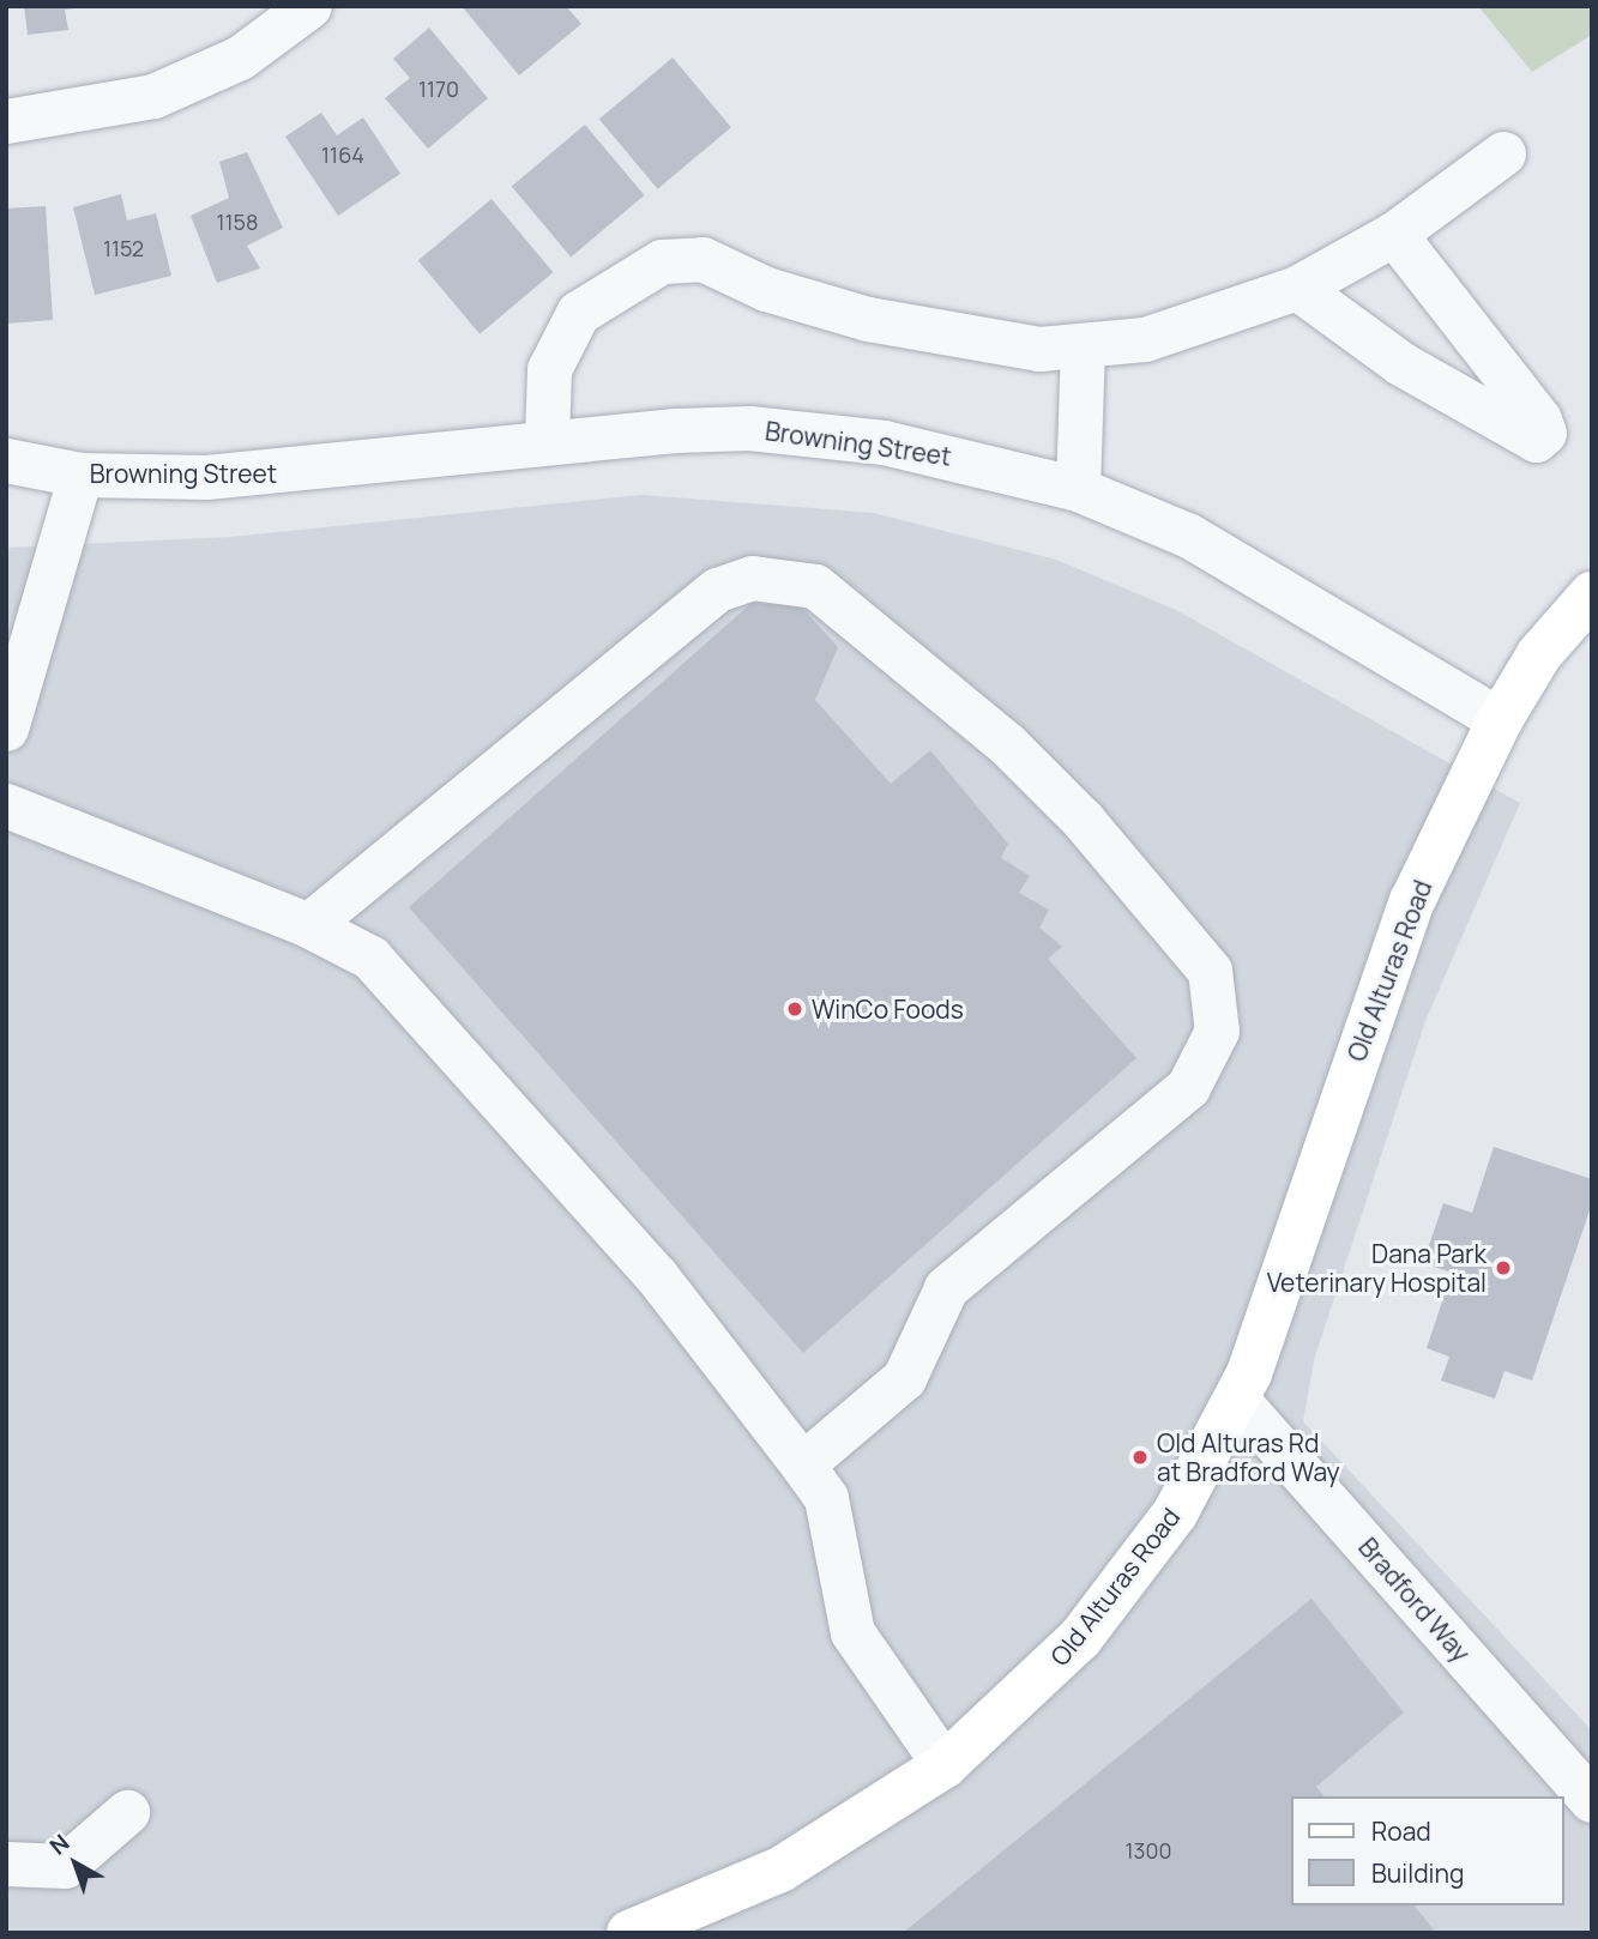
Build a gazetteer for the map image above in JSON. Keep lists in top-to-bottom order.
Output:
{
  "streets": {
    "main road": ["Old Alturas Road"],
    "street": ["Browning Street", "Bradford Way"]
  },
  "crossings": [
    ["Browning Street", "Old Alturas Road"],
    ["Old Alturas Road", "Bradford Way"]
  ],
  "places": ["WinCo Foods", "Dana Park Veterinary Hospital", "Old Alturas Rd at Bradford Way"],
  "house_numbers": [
    "1170",
    "1164",
    "1158",
    "1152",
    "1300"
  ],
  "legend": ["Road", "Building"],
  "north": "top left"
}
